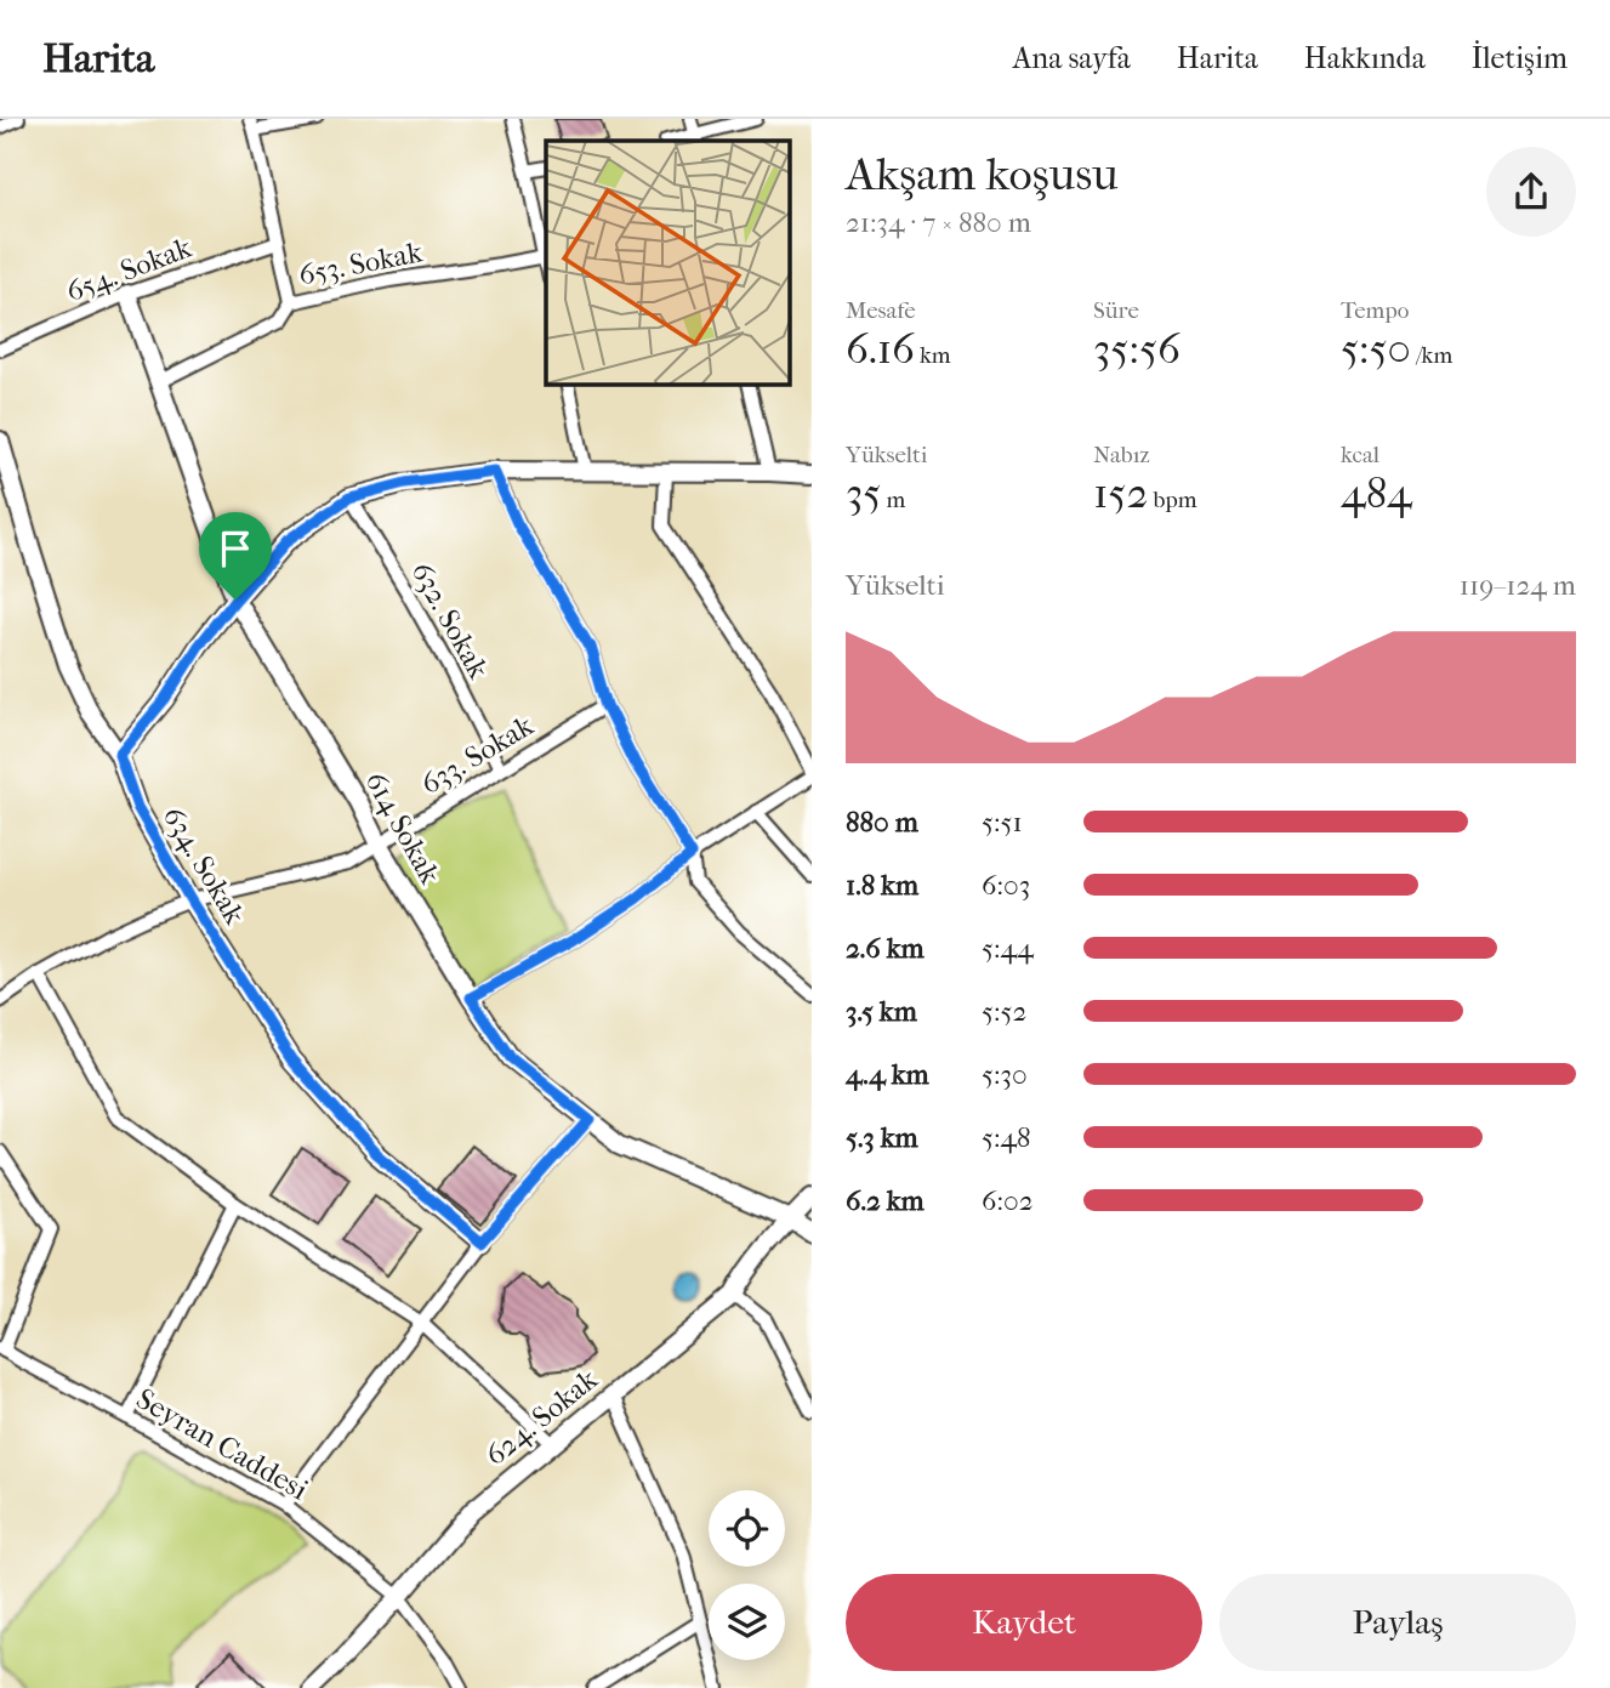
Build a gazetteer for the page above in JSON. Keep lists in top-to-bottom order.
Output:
{
  "streets": {
    "street": [
      "653. Sokak",
      "654. Sokak",
      "632. Sokak",
      "633. Sokak",
      "614 Sokak",
      "634. Sokak",
      "624. Sokak",
      "Seyran Caddesi"
    ]
  },
  "crossings": [
    ["653. Sokak", "614 Sokak"],
    ["654. Sokak", "614 Sokak"],
    ["632. Sokak", "633. Sokak"],
    ["633. Sokak", "614 Sokak"],
    ["633. Sokak", "634. Sokak"],
    ["614 Sokak", "624. Sokak"],
    ["624. Sokak", "Seyran Caddesi"]
  ],
  "page": {
    "header": "Harita",
    "nav": [
      "Ana sayfa",
      "Harita",
      "Hakkında",
      "İletişim"
    ],
    "heading": ["Akşam koşusu", "21:34 · 7 × 880 m"],
    "stats": [
      ["Mesafe", "6.16 km"],
      ["Süre", "35:56"],
      ["Tempo", "5:50 /km"],
      ["Yükselti", "35 m"],
      ["Nabız", "152 bpm"],
      ["kcal", "484"]
    ],
    "chart": ["Yükselti", "119–124 m"],
    "list": [
      {
        "name": "880 m",
        "note": "5:51"
      },
      {
        "name": "1.8 km",
        "note": "6:03"
      },
      {
        "name": "2.6 km",
        "note": "5:44"
      },
      {
        "name": "3.5 km",
        "note": "5:52"
      },
      {
        "name": "4.4 km",
        "note": "5:30"
      },
      {
        "name": "5.3 km",
        "note": "5:48"
      },
      {
        "name": "6.2 km",
        "note": "6:02"
      }
    ],
    "buttons": ["Kaydet", "Paylaş"]
  }
}
